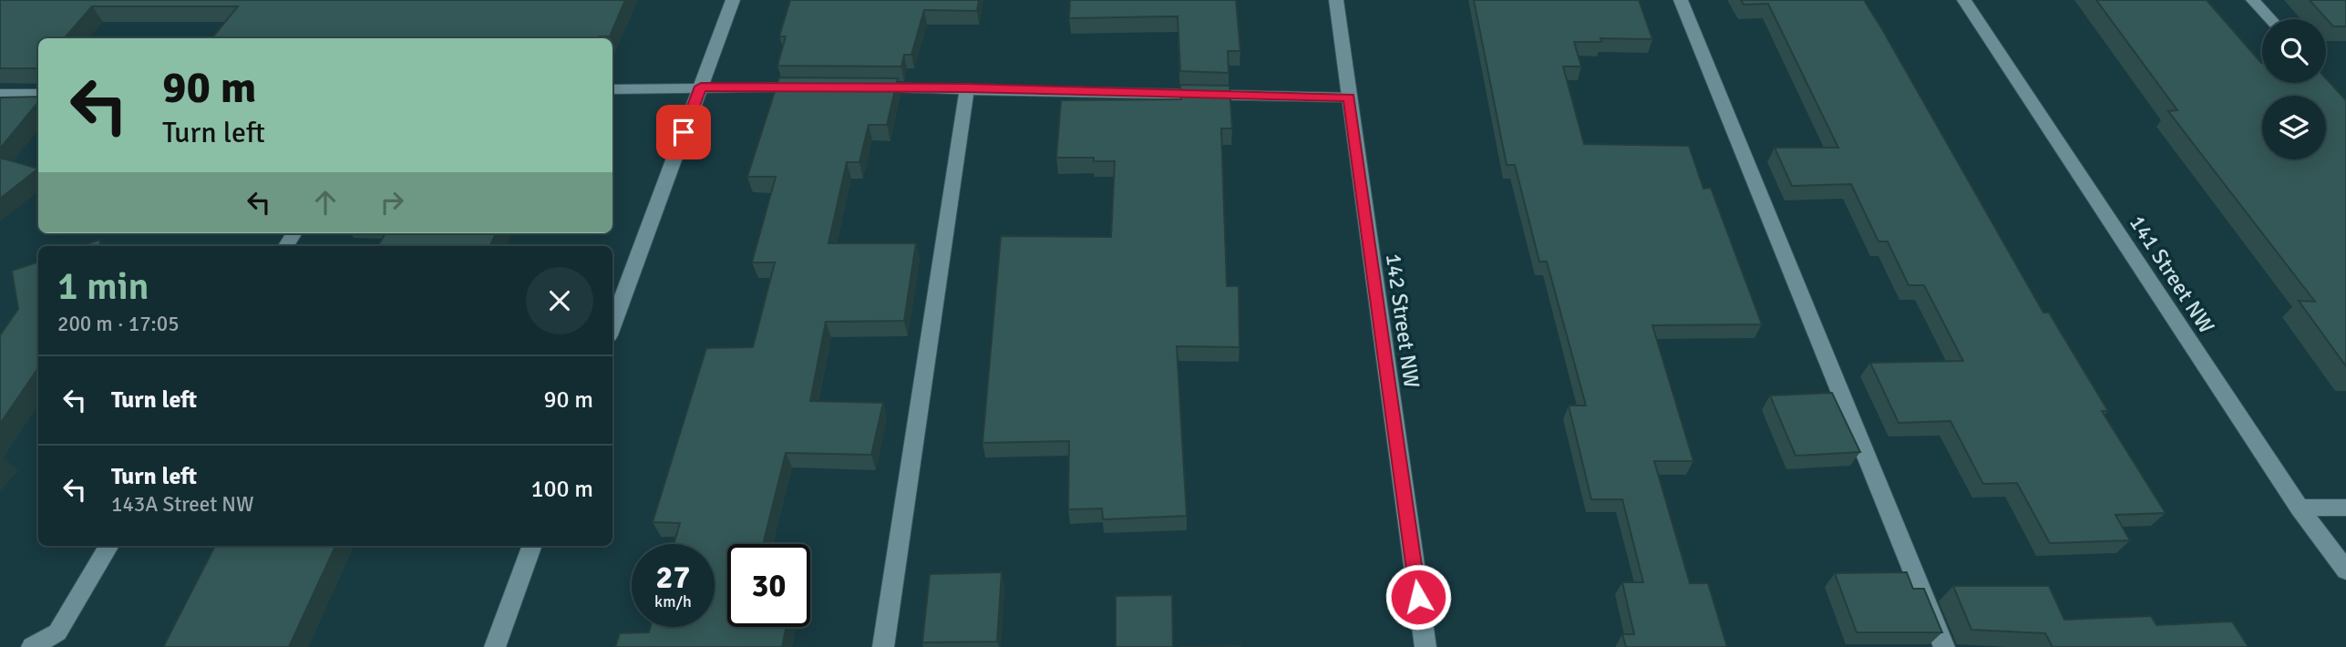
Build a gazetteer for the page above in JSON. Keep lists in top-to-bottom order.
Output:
{
  "streets": {
    "street": ["141 Street NW", "142 Street NW"]
  },
  "page": {
    "turn": ["90 m", "Turn left"],
    "heading": ["1 min", "200 m · 17:05"],
    "list": [
      {
        "name": "Turn left",
        "value": "90 m"
      },
      {
        "name": "Turn left",
        "note": "143A Street NW",
        "value": "100 m"
      }
    ],
    "speed": "27 km/h",
    "limit": "30"
  }
}
